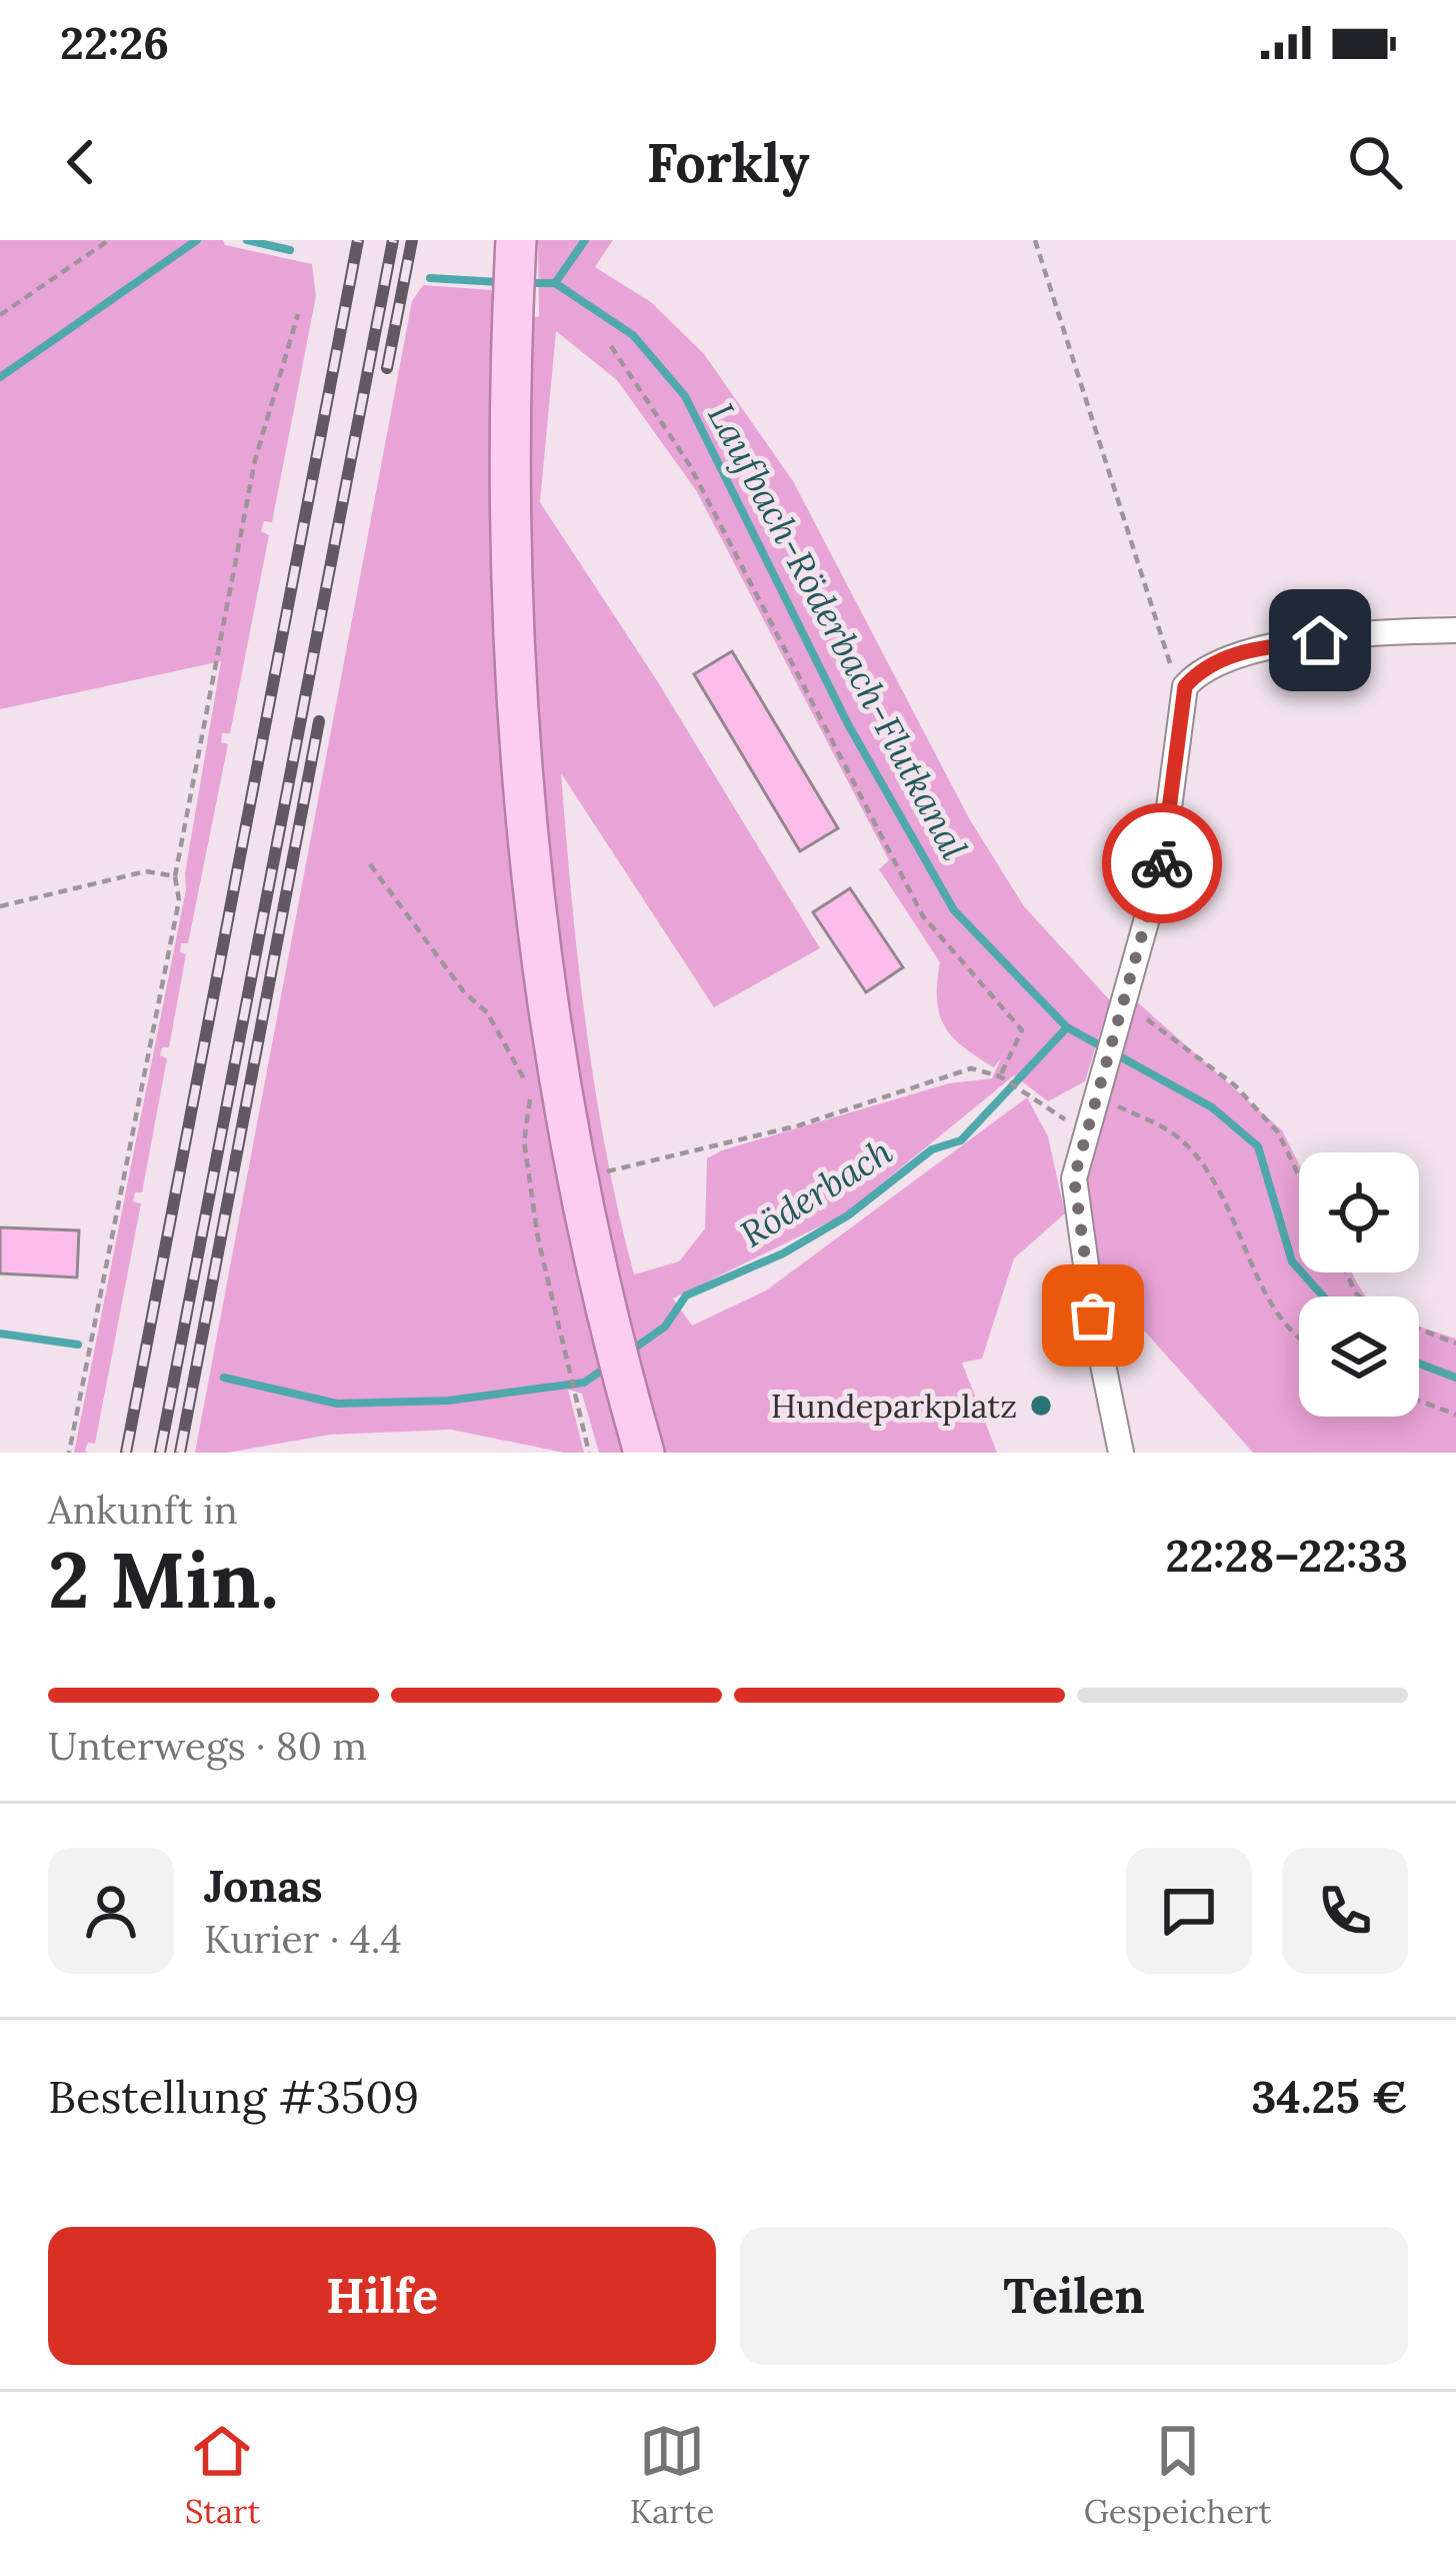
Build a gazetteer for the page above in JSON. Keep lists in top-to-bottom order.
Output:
{
  "water": ["Laufbach-Röderbach-Flutkanal", "Röderbach"],
  "places": ["Hundeparkplatz"],
  "page": {
    "status": "22:26",
    "header": "Forkly",
    "heading": ["2 Min.", "Ankunft in", "22:28–22:33"],
    "panel": [
      "Jonas",
      "Kurier · 4.4",
      "Bestellung #3509",
      "34.25 €"
    ],
    "bar": "Unterwegs · 80 m",
    "buttons": ["Hilfe", "Teilen"],
    "tabs": ["Start", "Karte", "Gespeichert"]
  }
}
